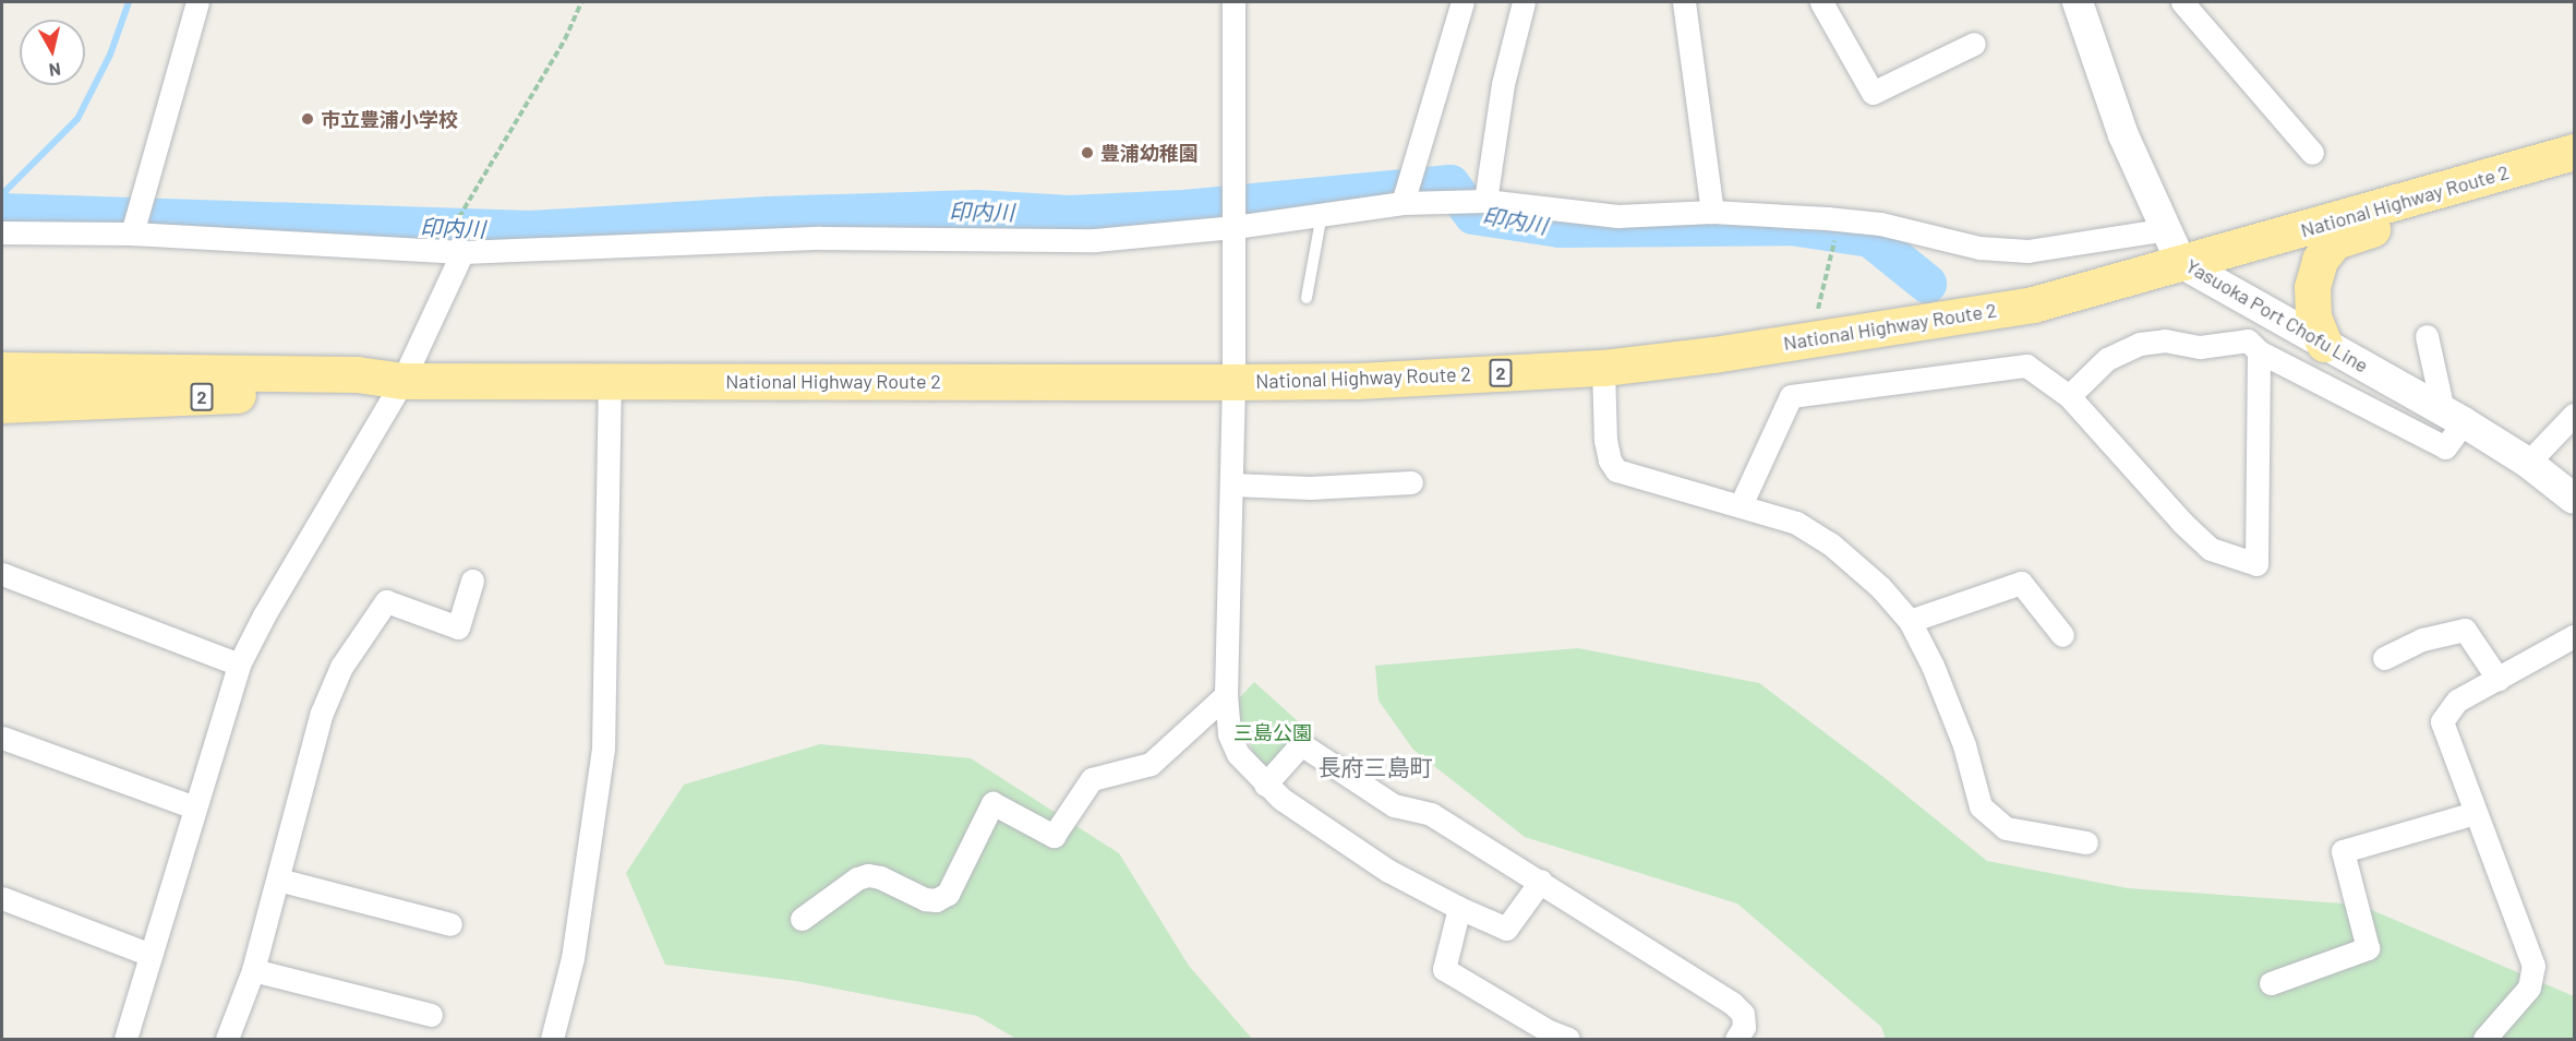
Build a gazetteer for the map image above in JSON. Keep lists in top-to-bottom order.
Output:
{
  "streets": {
    "highway": ["National Highway Route 2", "2"],
    "main road": ["Yasuoka Port Chofu Line"]
  },
  "crossings": [
    ["National Highway Route 2", "Yasuoka Port Chofu Line"]
  ],
  "districts": ["長府三島町"],
  "water": ["印内川"],
  "parks": ["三島公園"],
  "places": ["市立豊浦小学校", "豊浦幼稚園"],
  "north": "bottom"
}
